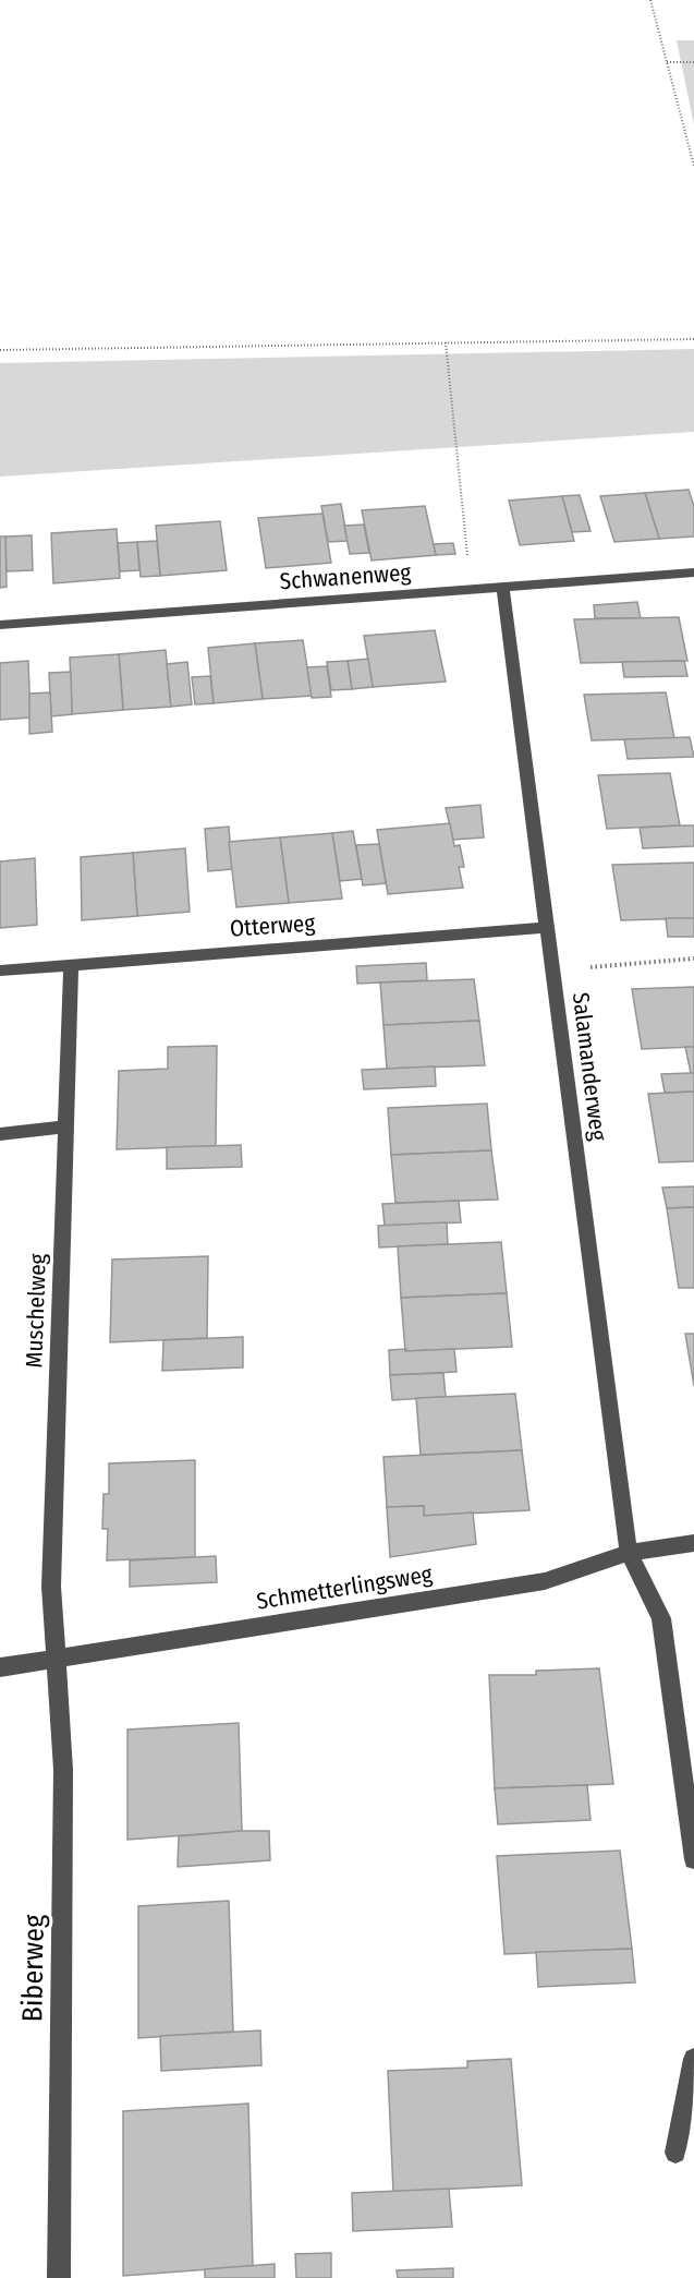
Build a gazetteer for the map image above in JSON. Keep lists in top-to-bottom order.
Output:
{
  "streets": {
    "street": [
      "Schwanenweg",
      "Otterweg",
      "Salamanderweg",
      "Muschelweg",
      "Schmetterlingsweg",
      "Biberweg"
    ]
  },
  "crossings": [
    ["Schwanenweg", "Salamanderweg"],
    ["Otterweg", "Salamanderweg"],
    ["Otterweg", "Muschelweg"],
    ["Salamanderweg", "Schmetterlingsweg"],
    ["Muschelweg", "Schmetterlingsweg"],
    ["Muschelweg", "Biberweg"],
    ["Schmetterlingsweg", "Biberweg"]
  ]
}
